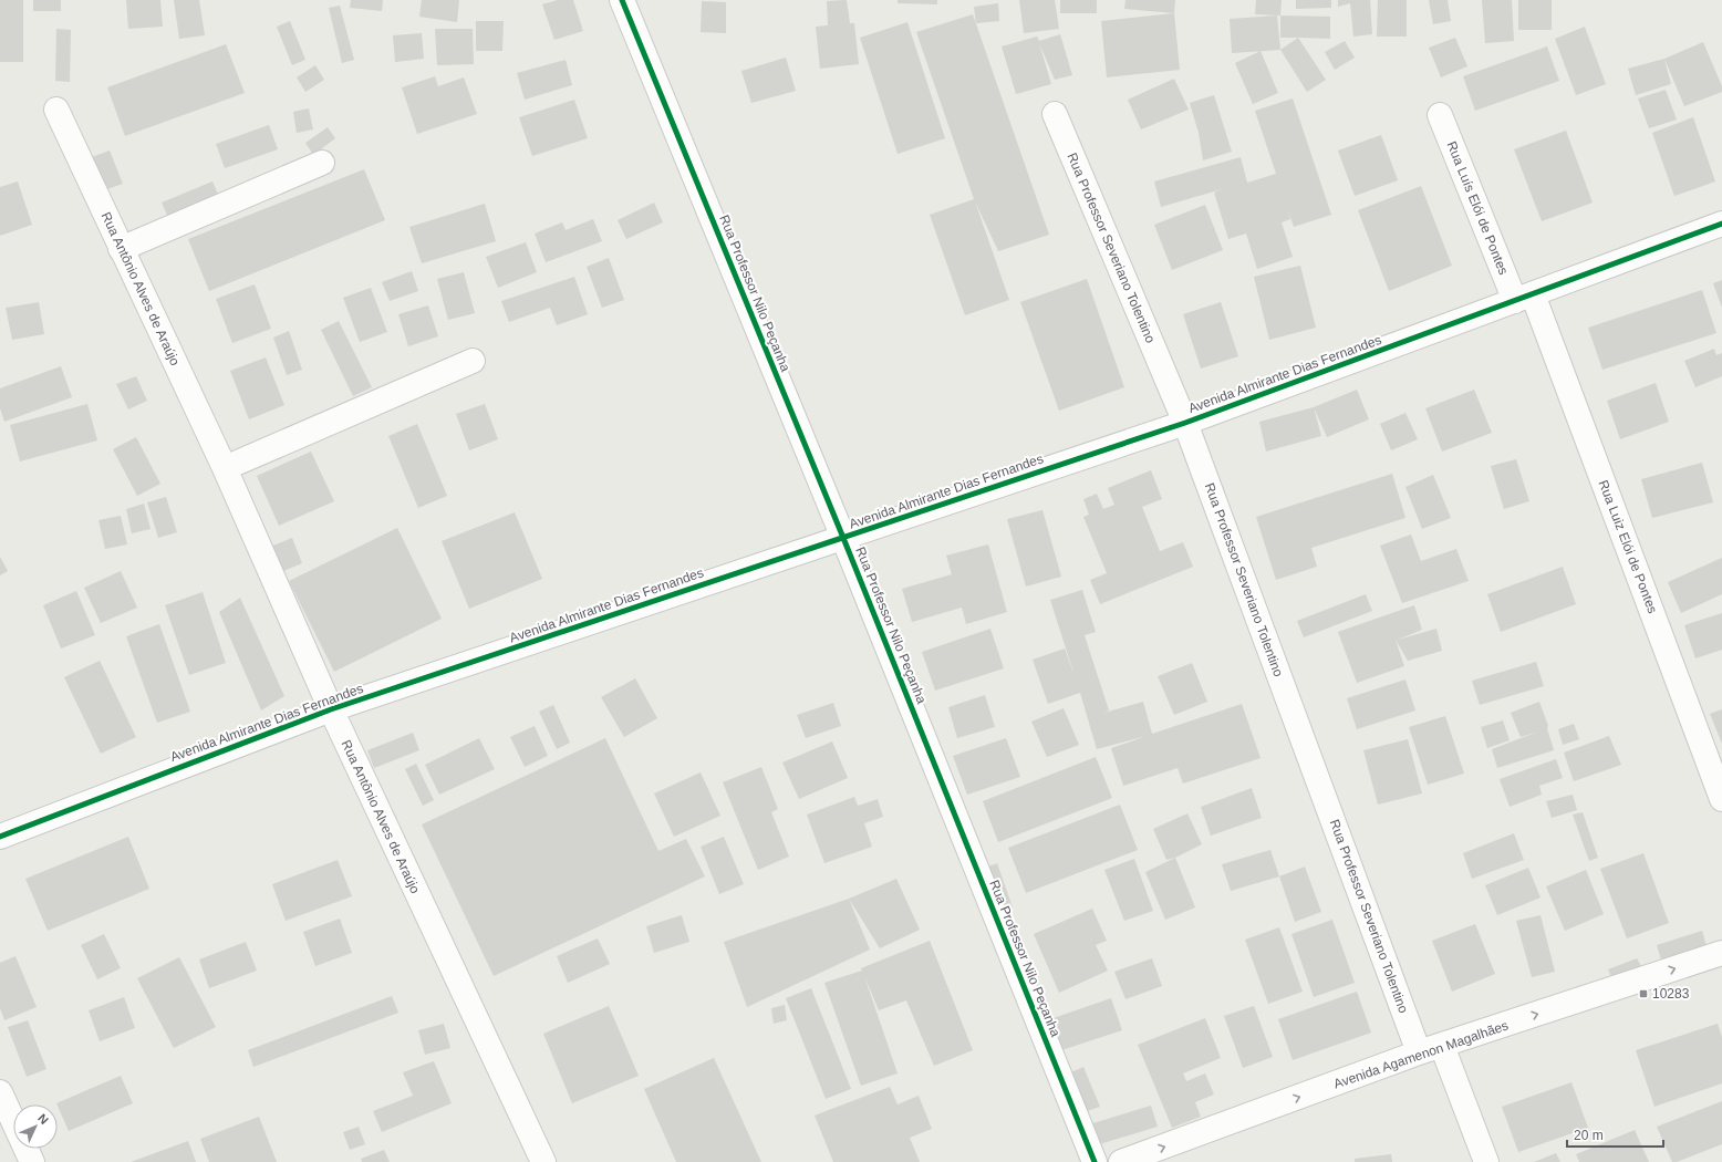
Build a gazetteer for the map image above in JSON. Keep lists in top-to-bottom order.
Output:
{
  "streets": {
    "street": [
      "Rua Luís Elói de Pontes",
      "Rua Professor Severiano Tolentino",
      "Rua Antônio Alves de Araújo",
      "Rua Professor Nilo Peçanha",
      "Avenida Almirante Dias Fernandes",
      "Rua Luiz Elói de Pontes",
      "Avenida Agamenon Magalhães"
    ]
  },
  "crossings": [
    ["Rua Luís Elói de Pontes", "Avenida Almirante Dias Fernandes"],
    ["Rua Luís Elói de Pontes", "Rua Luiz Elói de Pontes"],
    ["Rua Professor Severiano Tolentino", "Avenida Almirante Dias Fernandes"],
    ["Rua Professor Severiano Tolentino", "Avenida Agamenon Magalhães"],
    ["Rua Antônio Alves de Araújo", "Avenida Almirante Dias Fernandes"],
    ["Rua Professor Nilo Peçanha", "Avenida Almirante Dias Fernandes"],
    ["Avenida Almirante Dias Fernandes", "Rua Luiz Elói de Pontes"]
  ],
  "one_way": ["Avenida Agamenon Magalhães"],
  "places": {
    "transit": ["10283"]
  },
  "scale_bar": "20 m",
  "north": "top right"
}
